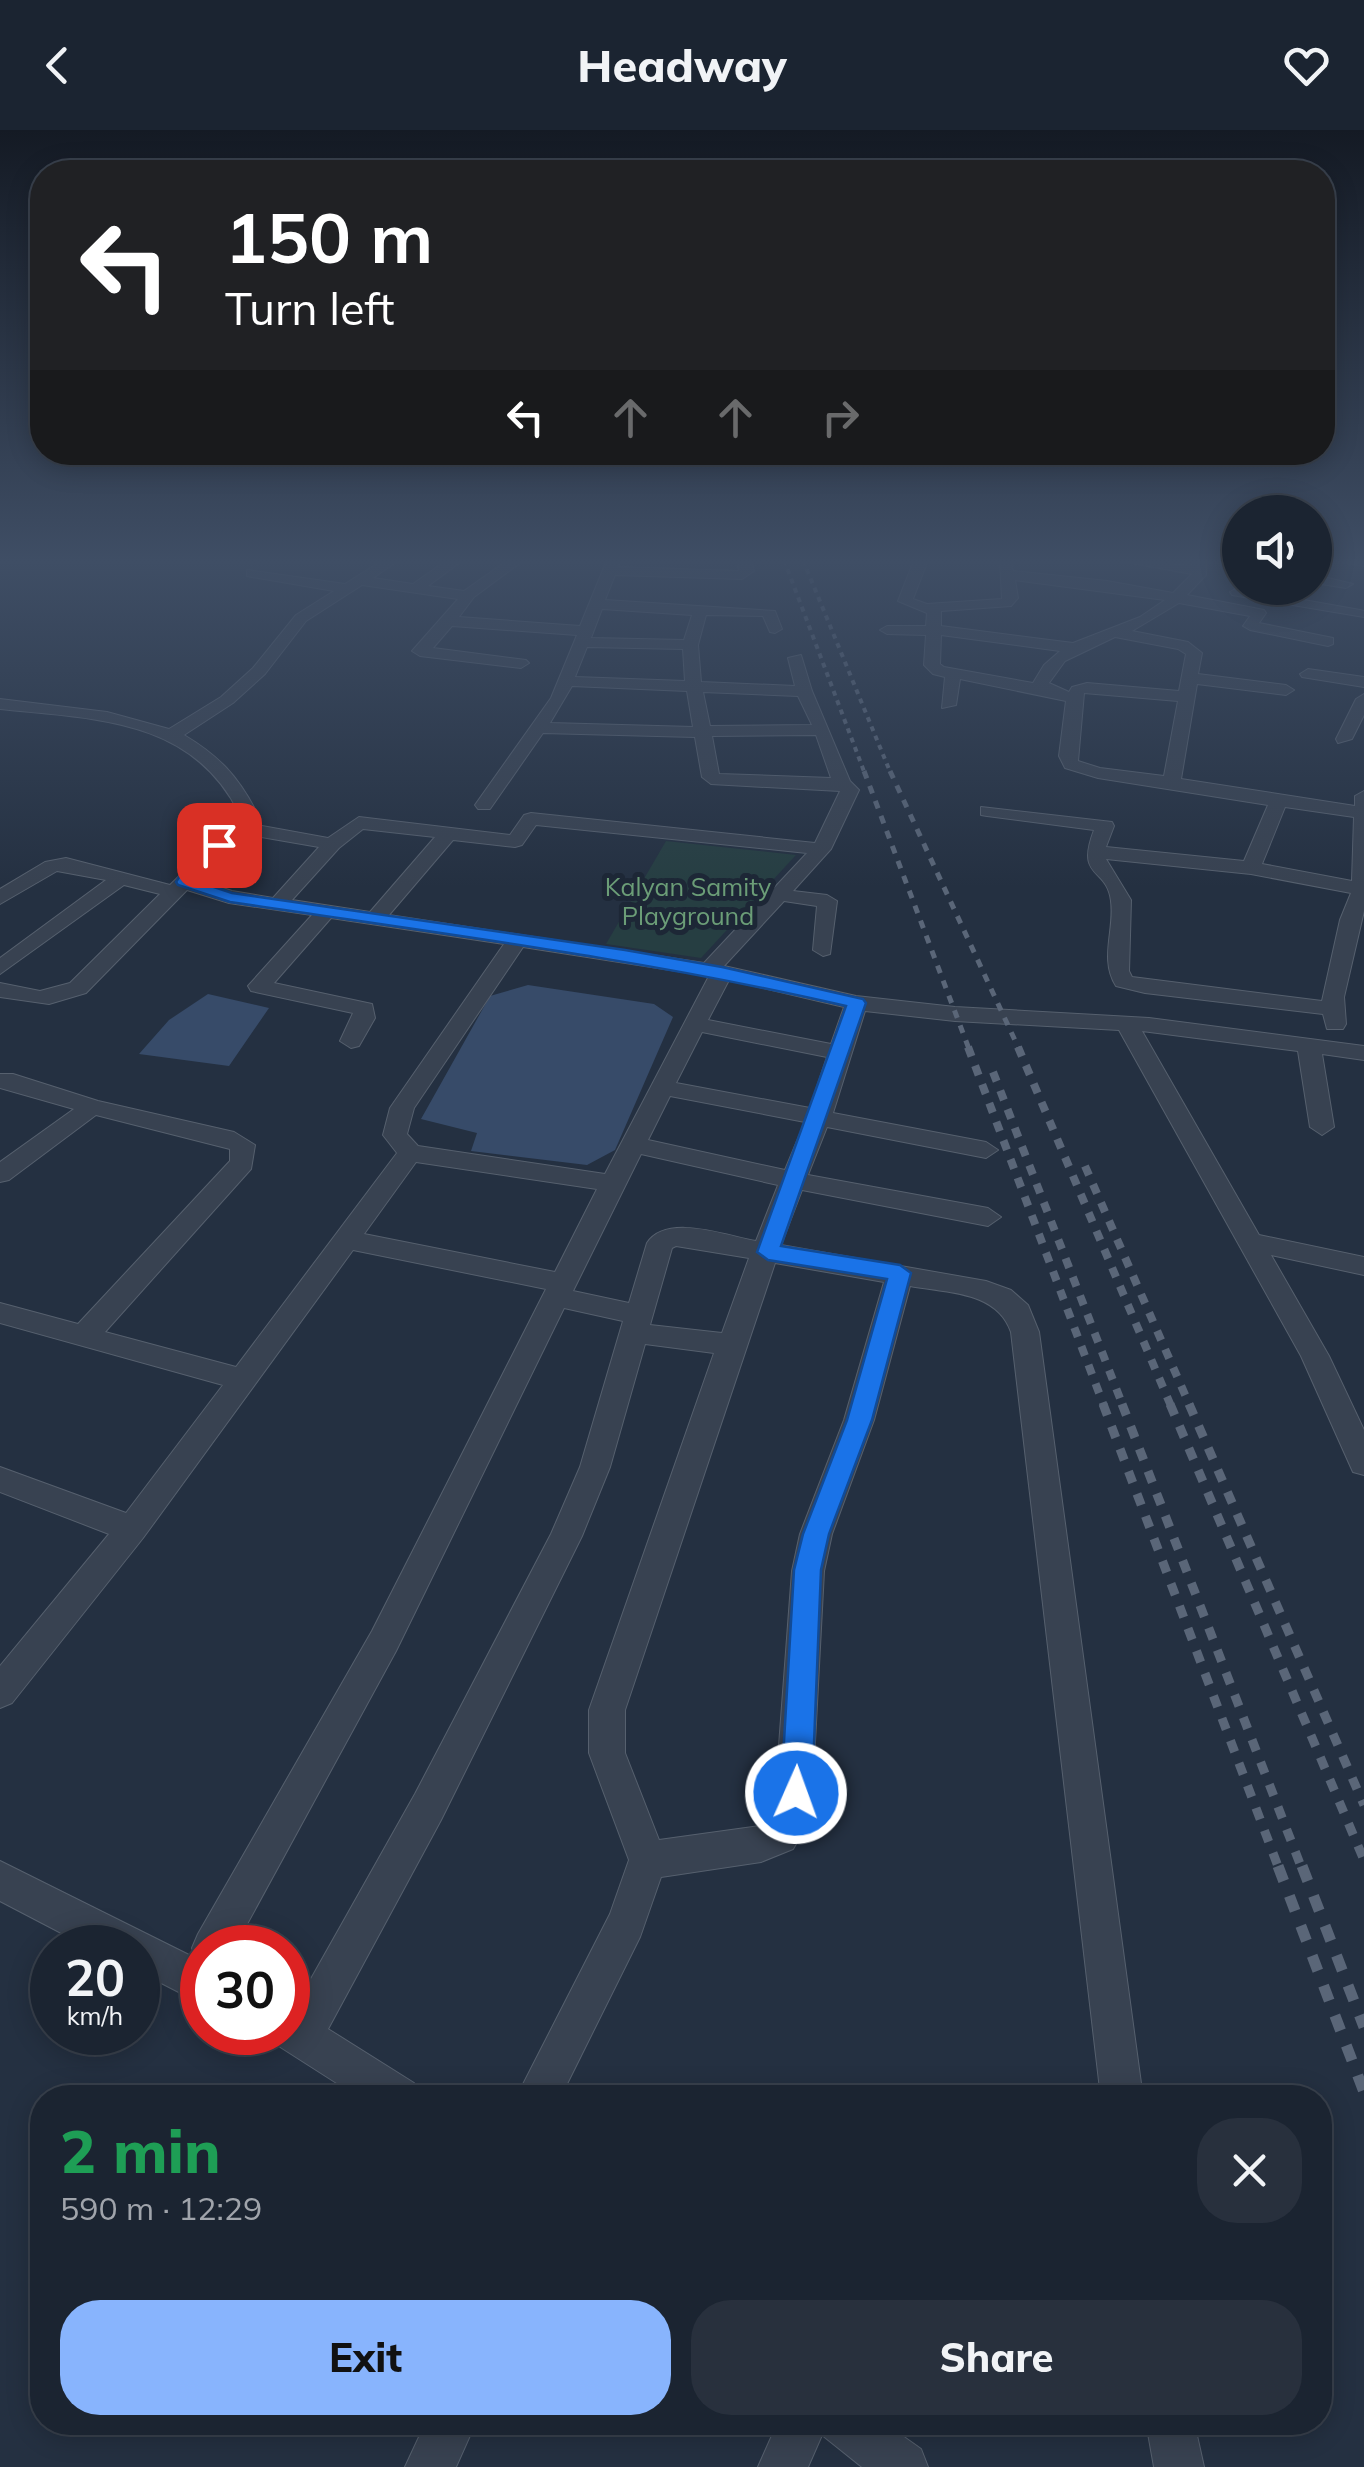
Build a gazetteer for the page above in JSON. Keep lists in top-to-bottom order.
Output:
{
  "parks": ["Kalyan Samity Playground"],
  "page": {
    "header": "Headway",
    "turn": ["150 m", "Turn left"],
    "speed": "20 km/h",
    "limit": "30",
    "heading": ["2 min", "590 m · 12:29"],
    "buttons": ["Exit", "Share"]
  }
}
